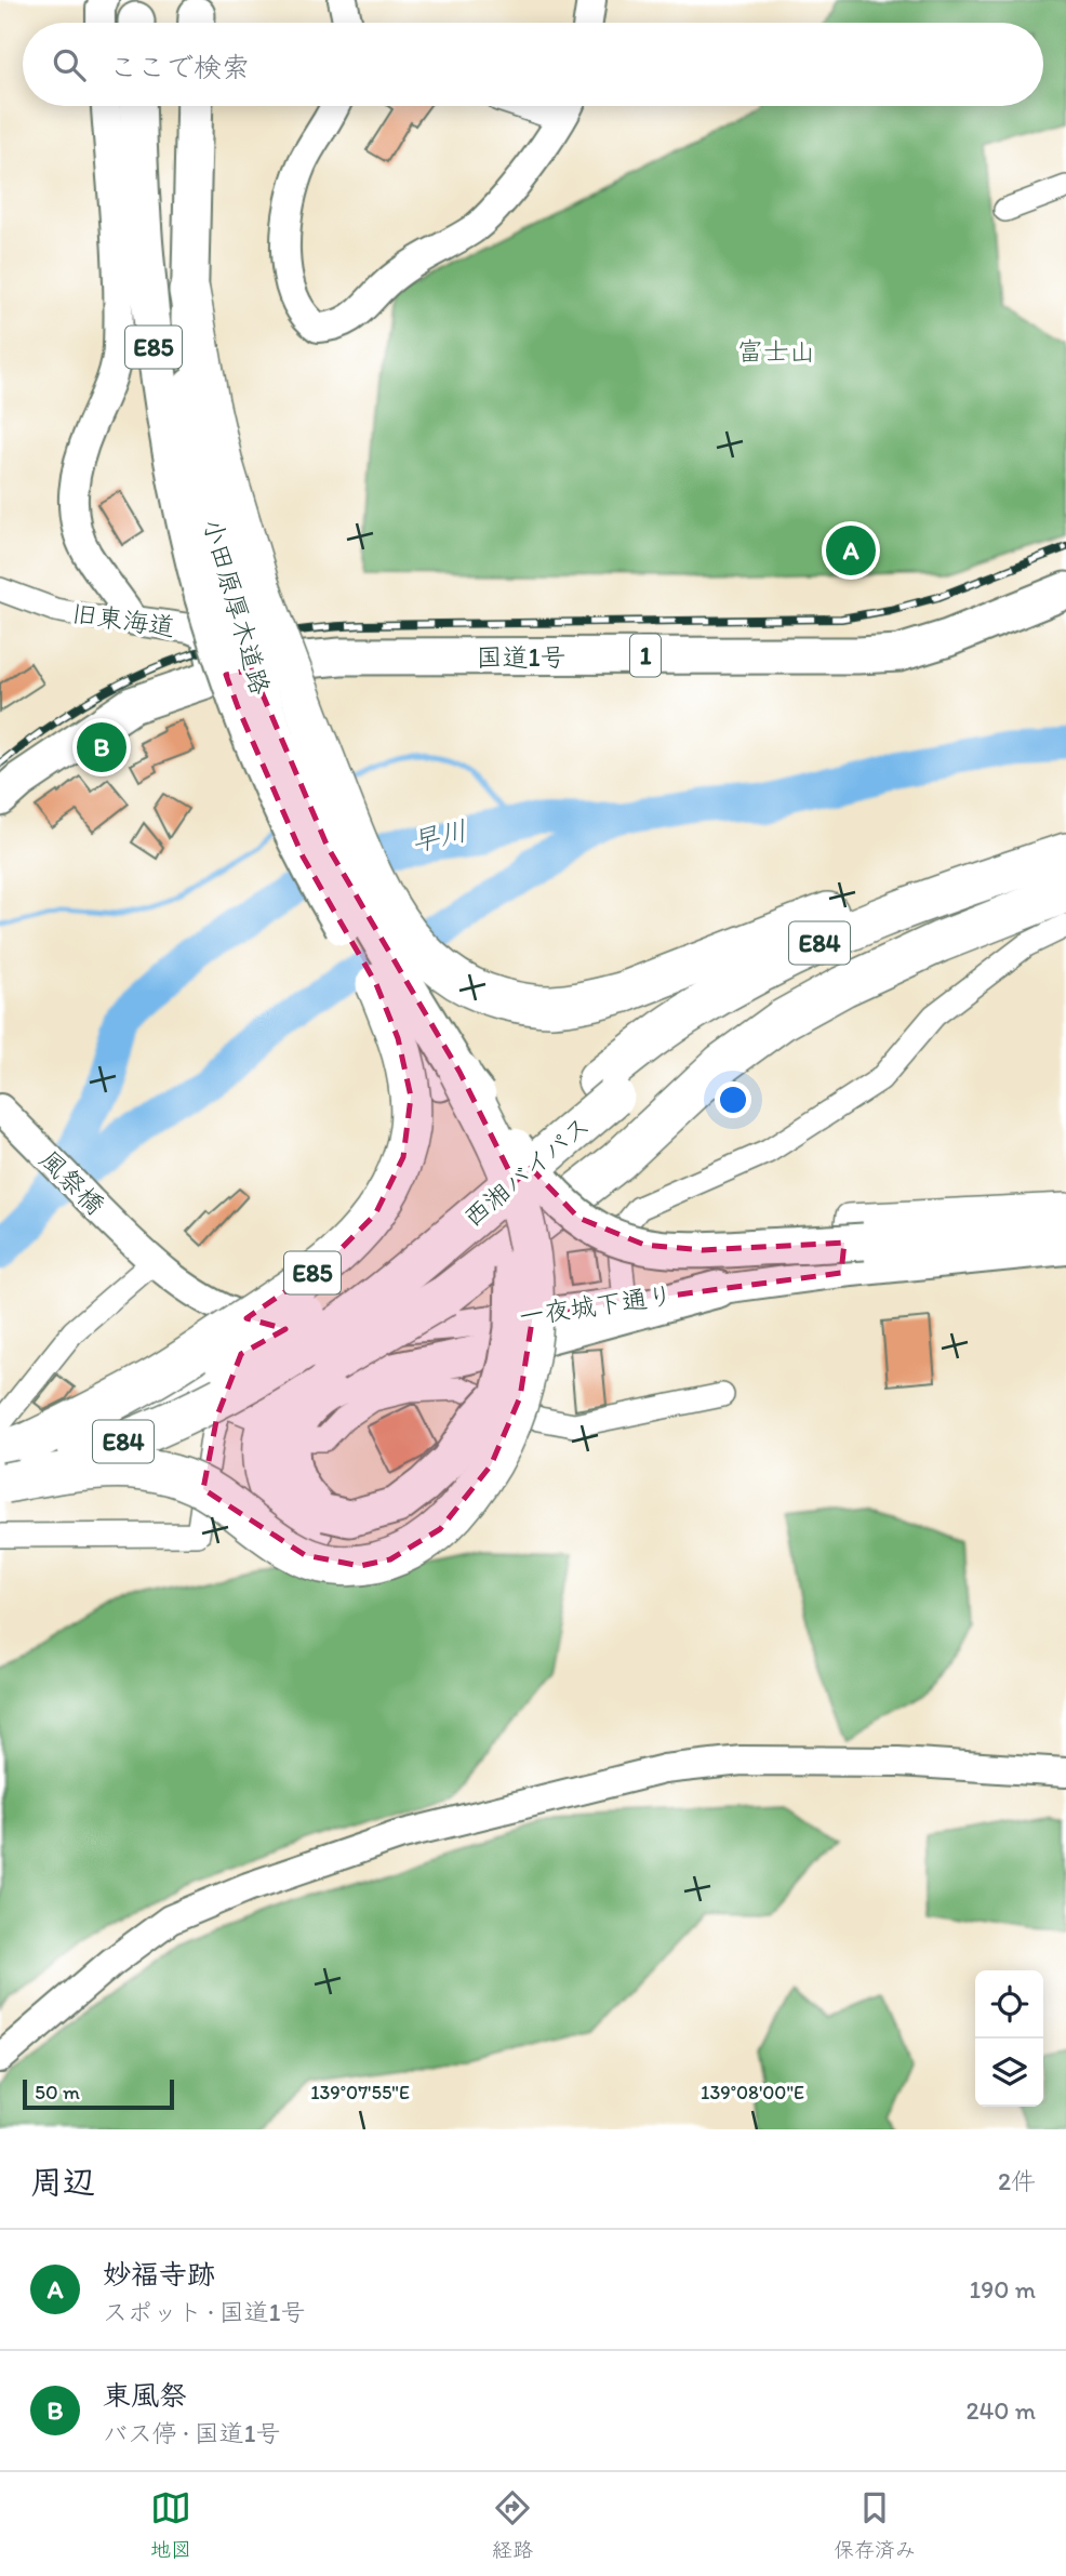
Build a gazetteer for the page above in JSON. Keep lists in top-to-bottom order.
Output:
{
  "streets": {
    "highway": [
      "E85",
      "小田原厚木道路",
      "1",
      "国道1号",
      "E84",
      "西湘バイパス"
    ],
    "street": ["旧東海道", "風祭橋", "一夜城下通り"]
  },
  "crossings": [
    ["E85", "小田原厚木道路"],
    ["E85", "西湘バイパス"],
    ["旧東海道", "国道1号"],
    ["風祭橋", "一夜城下通り"]
  ],
  "water": ["早川"],
  "parks": ["富士山"],
  "scale_bar": "50 m",
  "page": {
    "search": "ここで検索",
    "pins": ["A", "B"],
    "scale": "50 m",
    "heading": ["周辺", "2件"],
    "list": [
      {
        "mark": "A",
        "name": "妙福寺跡",
        "note": "スポット · 国道1号",
        "value": "190 m"
      },
      {
        "mark": "B",
        "name": "東風祭",
        "note": "バス停 · 国道1号",
        "value": "240 m"
      }
    ],
    "nav": ["地図", "経路", "保存済み"]
  },
  "coordinates": ["139°07'55\"E", "139°08'00\"E"]
}
